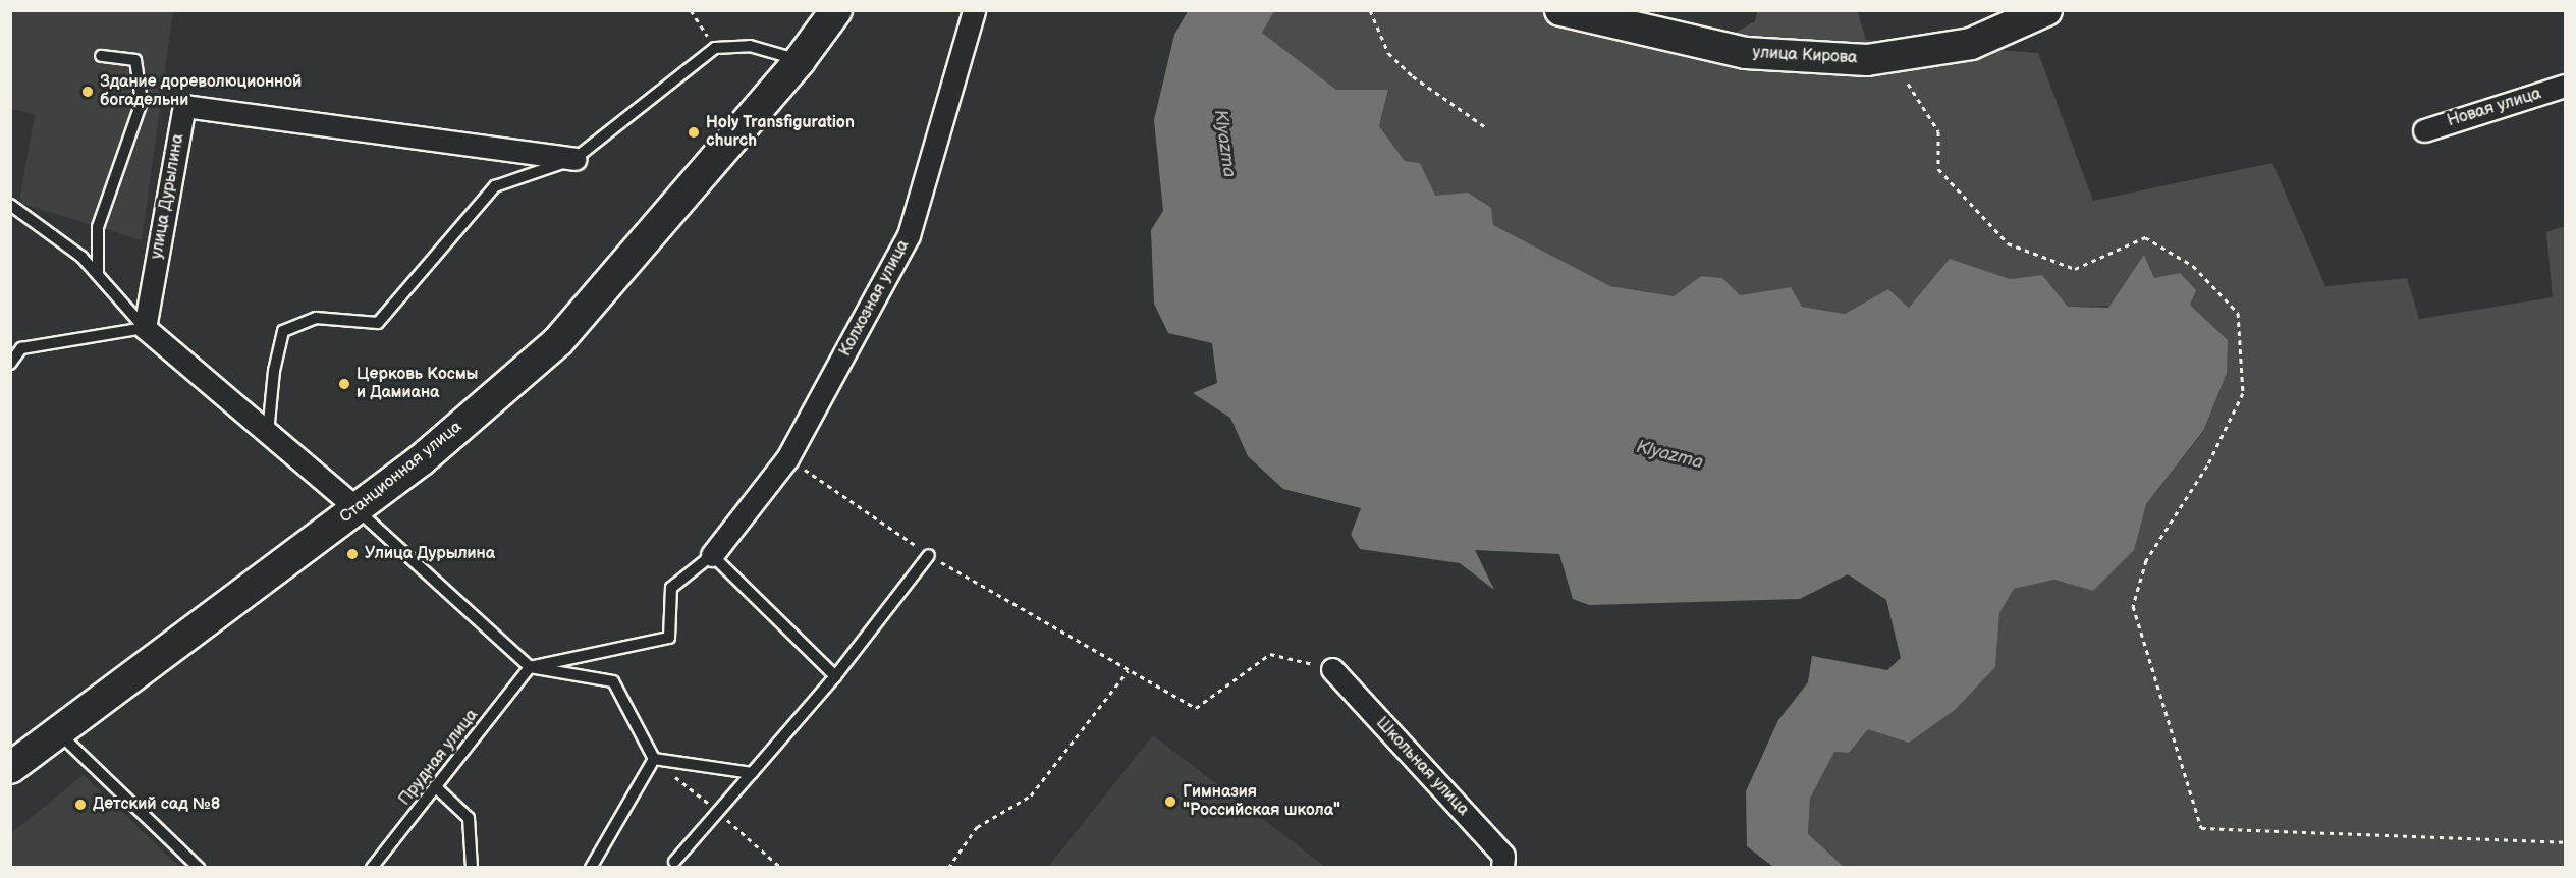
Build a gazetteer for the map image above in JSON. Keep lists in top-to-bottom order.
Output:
{
  "streets": {
    "main road": ["улица Кирова", "Станционная улица"],
    "street": [
      "Новая улица",
      "улица Дурылина",
      "Колхозная улица",
      "Школьная улица"
    ],
    "lane": ["Прудная улица"]
  },
  "water": ["Klyazma"],
  "places": [
    "Здание дореволюционной богадельни",
    "Holy Transfiguration church",
    "Церковь Космы и Дамиана",
    "Улица Дурылина",
    "Гимназия \"Российская школа\"",
    "Детский сад №8"
  ]
}
